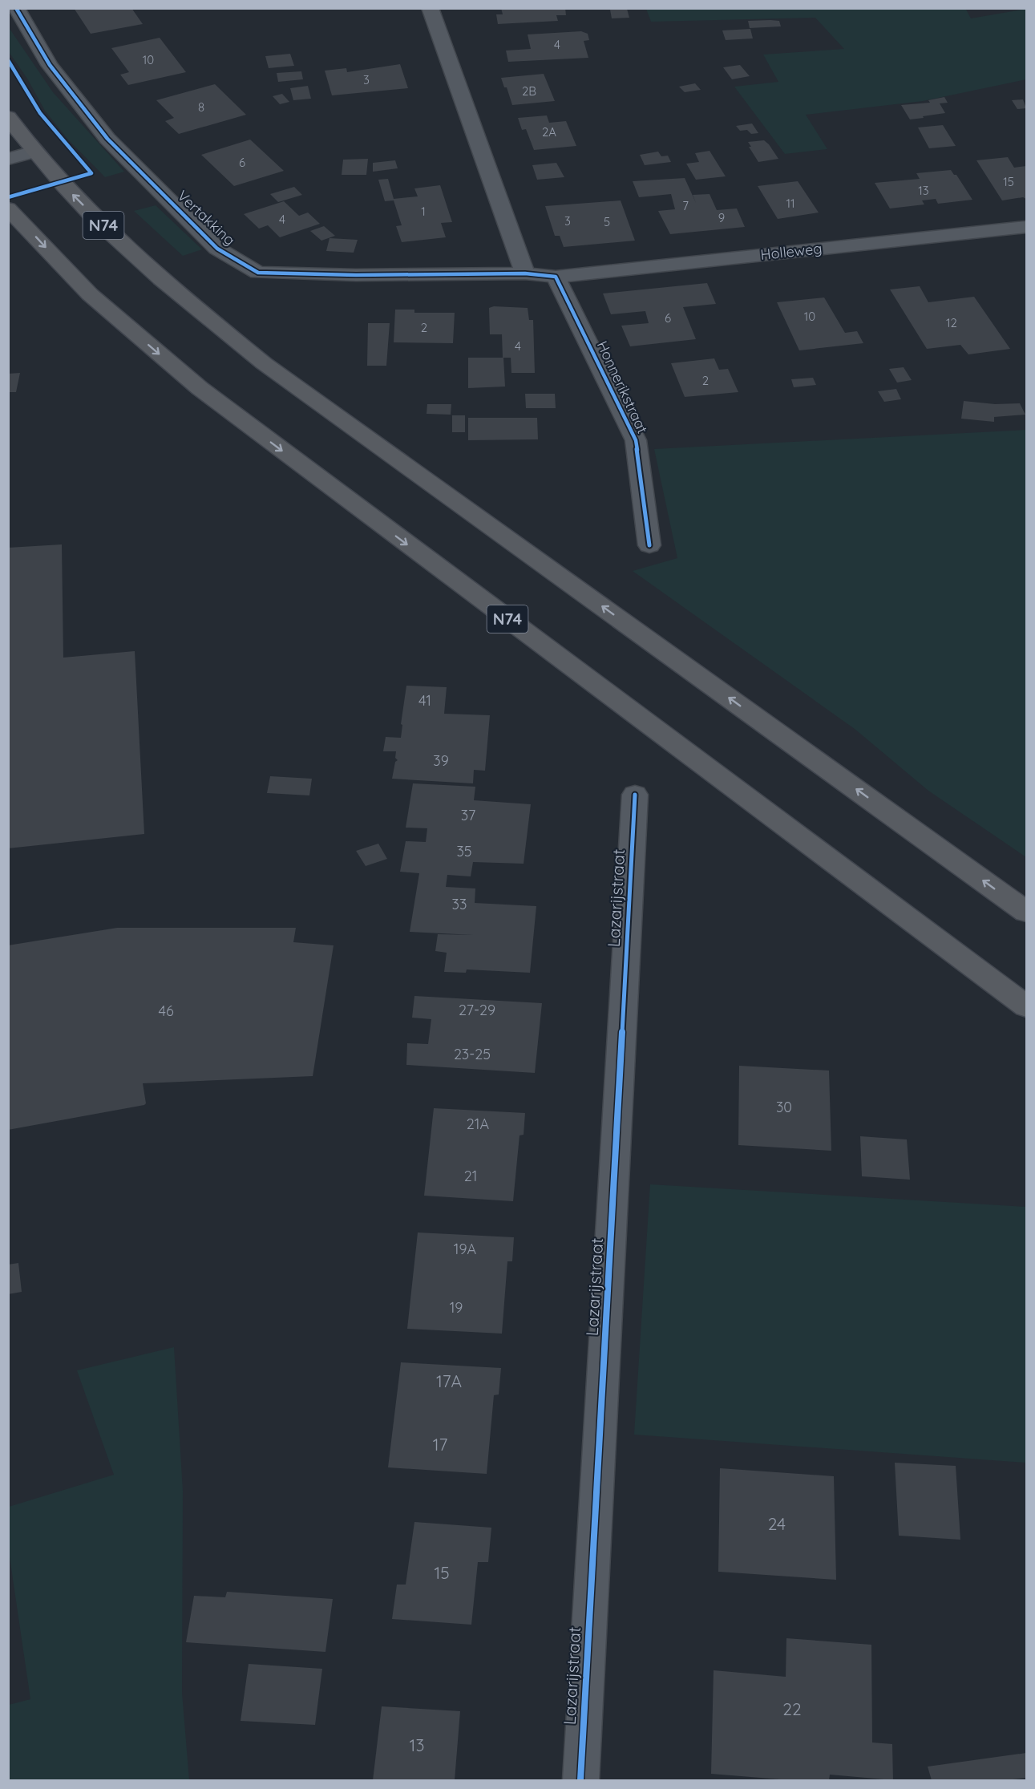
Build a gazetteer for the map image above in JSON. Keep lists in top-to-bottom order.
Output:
{
  "streets": {
    "highway": ["N74"],
    "street": [
      "Vertakking",
      "Holleweg",
      "Honnerikstraat",
      "Lazarijstraat"
    ]
  },
  "crossings": [
    ["Holleweg", "Honnerikstraat"]
  ],
  "house_numbers": [
    "4",
    "10",
    "3",
    "2B",
    "8",
    "2A",
    "6",
    "15",
    "13",
    "11",
    "7",
    "1",
    "9",
    "4",
    "3",
    "5",
    "10",
    "6",
    "12",
    "2",
    "4",
    "2",
    "41",
    "39",
    "37",
    "35",
    "33",
    "27-29",
    "46",
    "23-25",
    "30",
    "21A",
    "21",
    "19A",
    "19",
    "17A",
    "17",
    "24",
    "15",
    "22",
    "13"
  ]
}
